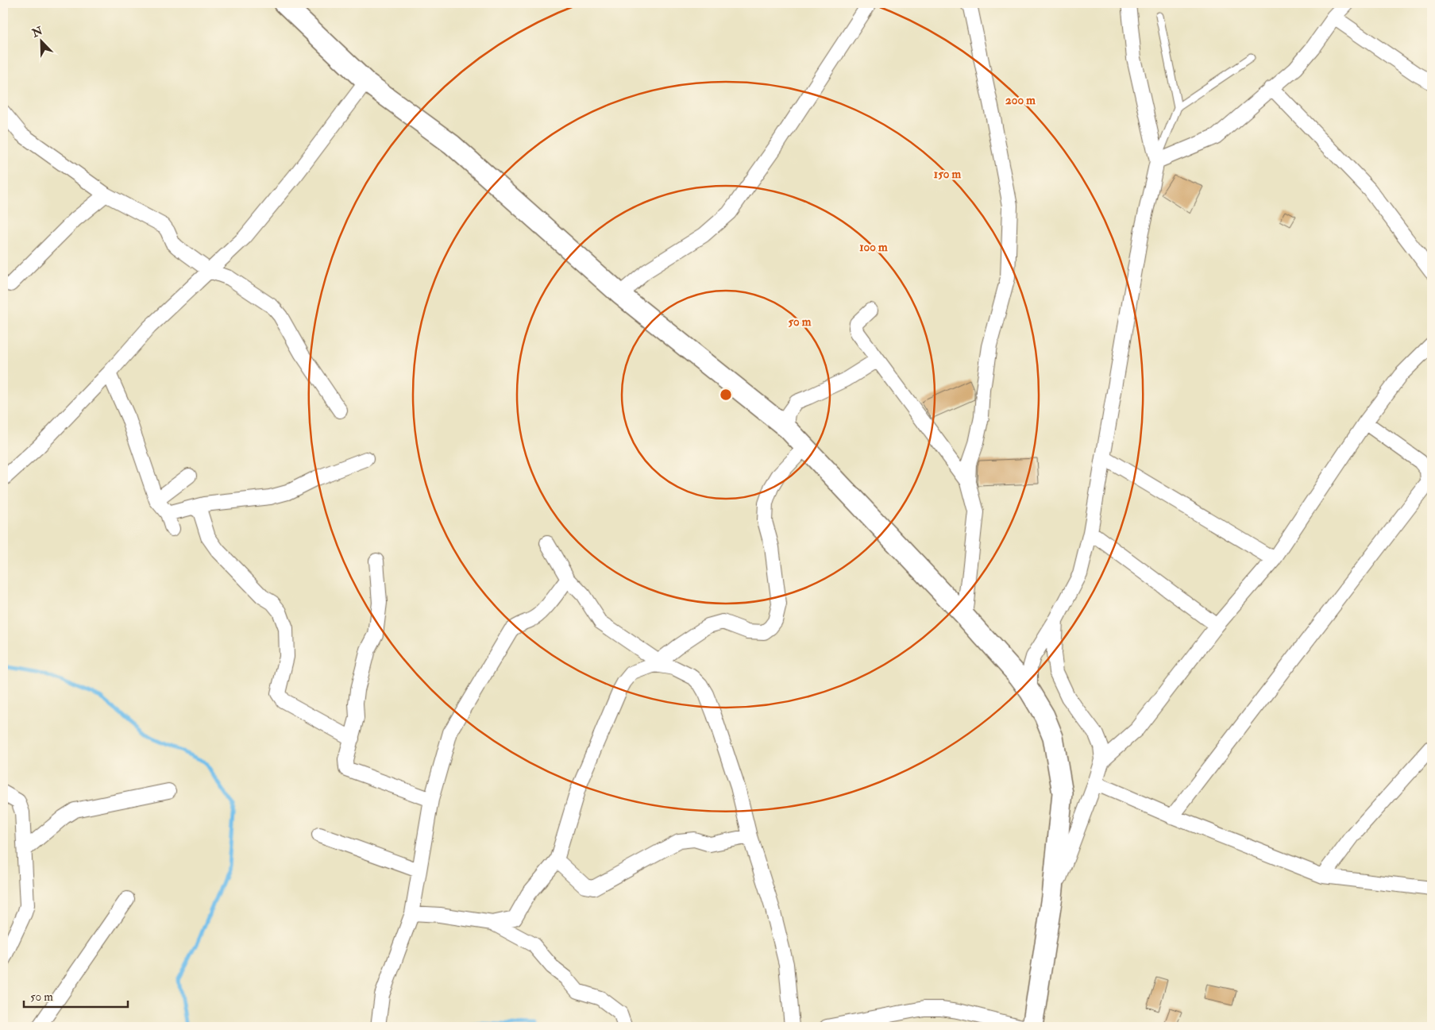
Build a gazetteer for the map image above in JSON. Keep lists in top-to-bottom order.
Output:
{
  "scale_bar": "50 m",
  "north": "top left",
  "rings": [
    "200 m",
    "150 m",
    "100 m",
    "50 m"
  ]
}
